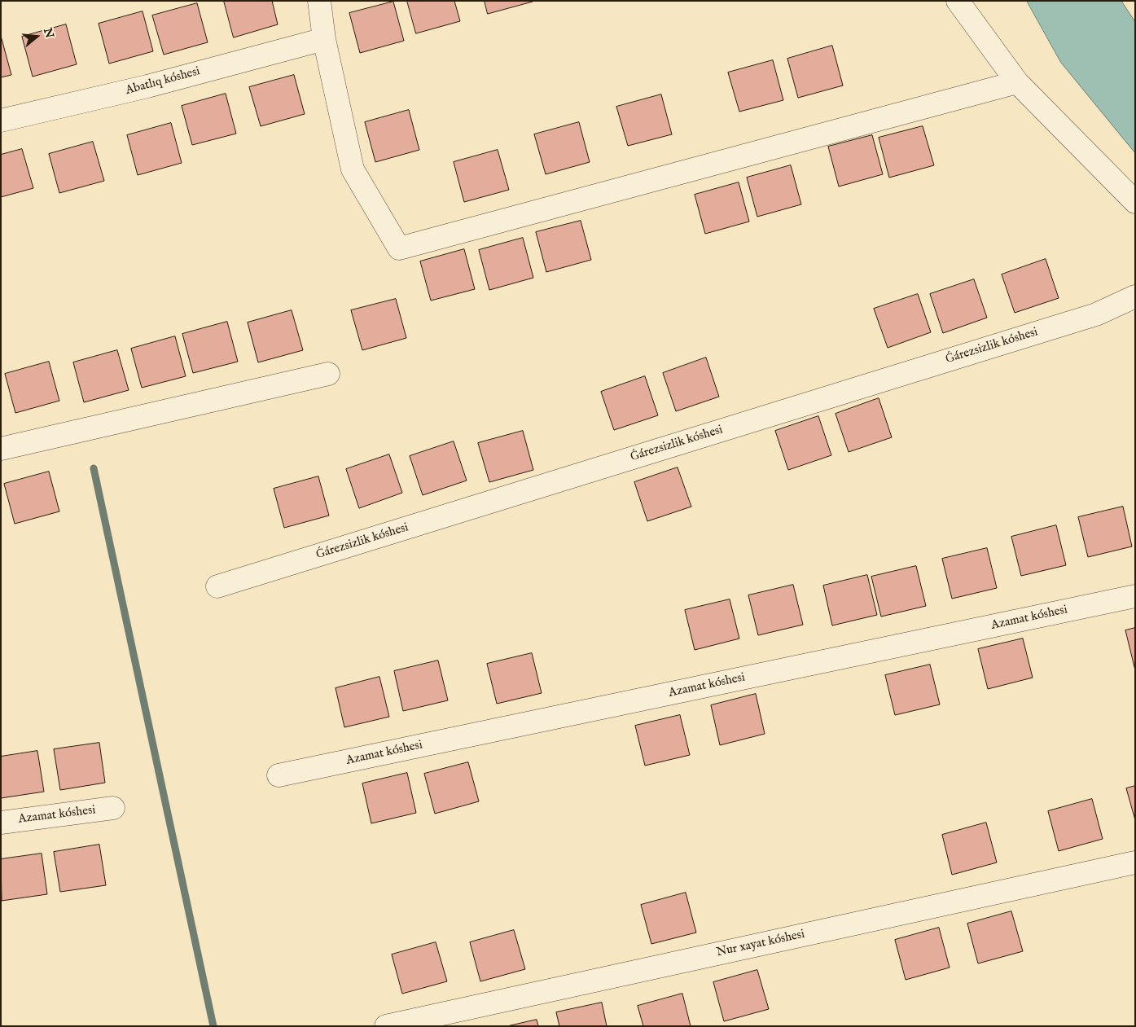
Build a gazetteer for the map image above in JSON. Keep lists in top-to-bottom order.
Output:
{
  "streets": {
    "street": [
      "Abatlıq kóshesi",
      "Ǵárezsizlik kóshesi",
      "Azamat kóshesi",
      "Nur xayat kóshesi"
    ]
  },
  "north": "right"
}
